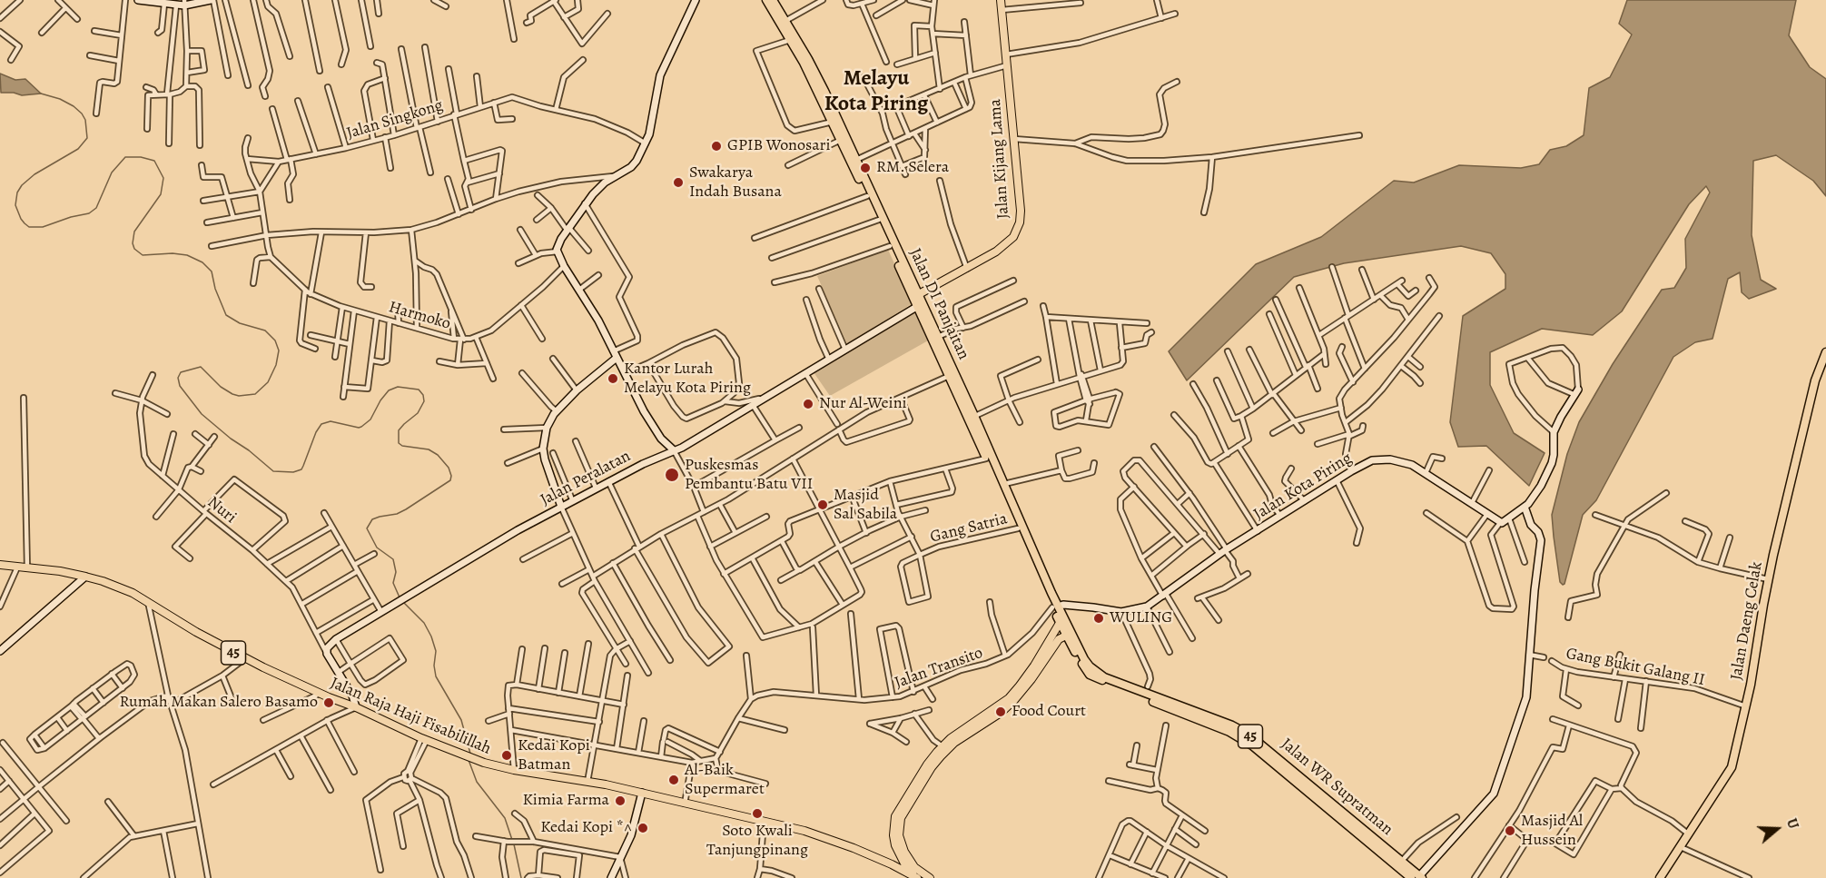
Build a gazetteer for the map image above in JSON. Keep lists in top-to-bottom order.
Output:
{
  "streets": {
    "highway": [
      "Jalan DI Panjaitan",
      "Jalan Daeng Celak",
      "45",
      "Jalan WR Supratman"
    ],
    "main road": ["Jalan Kijang Lama", "Jalan Raja Haji Fisabilillah"],
    "street": [
      "Jalan Singkong",
      "Harmoko",
      "Jalan Peralatan",
      "Jalan Kota Piring",
      "Nuri",
      "Gang Satria",
      "Gang Bukit Galang II",
      "Jalan Transito"
    ]
  },
  "crossings": [
    ["Jalan Kijang Lama", "Jalan DI Panjaitan"],
    ["Jalan DI Panjaitan", "Jalan Peralatan"],
    ["Jalan DI Panjaitan", "Jalan Kota Piring"],
    ["Jalan DI Panjaitan", "Gang Satria"],
    ["Jalan DI Panjaitan", "45"],
    ["Jalan DI Panjaitan", "Jalan Transito"],
    ["Jalan DI Panjaitan", "Jalan WR Supratman"],
    ["Jalan Peralatan", "Nuri"],
    ["Jalan Kota Piring", "Jalan Transito"],
    ["Jalan Daeng Celak", "Gang Bukit Galang II"],
    ["45", "Jalan Raja Haji Fisabilillah"],
    ["45", "Jalan WR Supratman"]
  ],
  "districts": ["Melayu Kota Piring"],
  "places": [
    "GPIB Wonosari",
    "RM. Selera",
    "Swakarya Indah Busana",
    "Kantor Lurah Melayu Kota Piring",
    "Nur Al-Weini",
    "Puskesmas Pembantu Batu VII",
    "Masjid Sal Sabila",
    "WULING",
    "Rumah Makan Salero Basamo",
    "Food Court",
    "Kedai Kopi Batman",
    "Al-Baik Supermaret",
    "Kimia Farma",
    "Soto Kwali Tanjungpinang",
    "Kedai Kopi *^",
    "Masjid Al Hussein"
  ],
  "north": "right"
}
